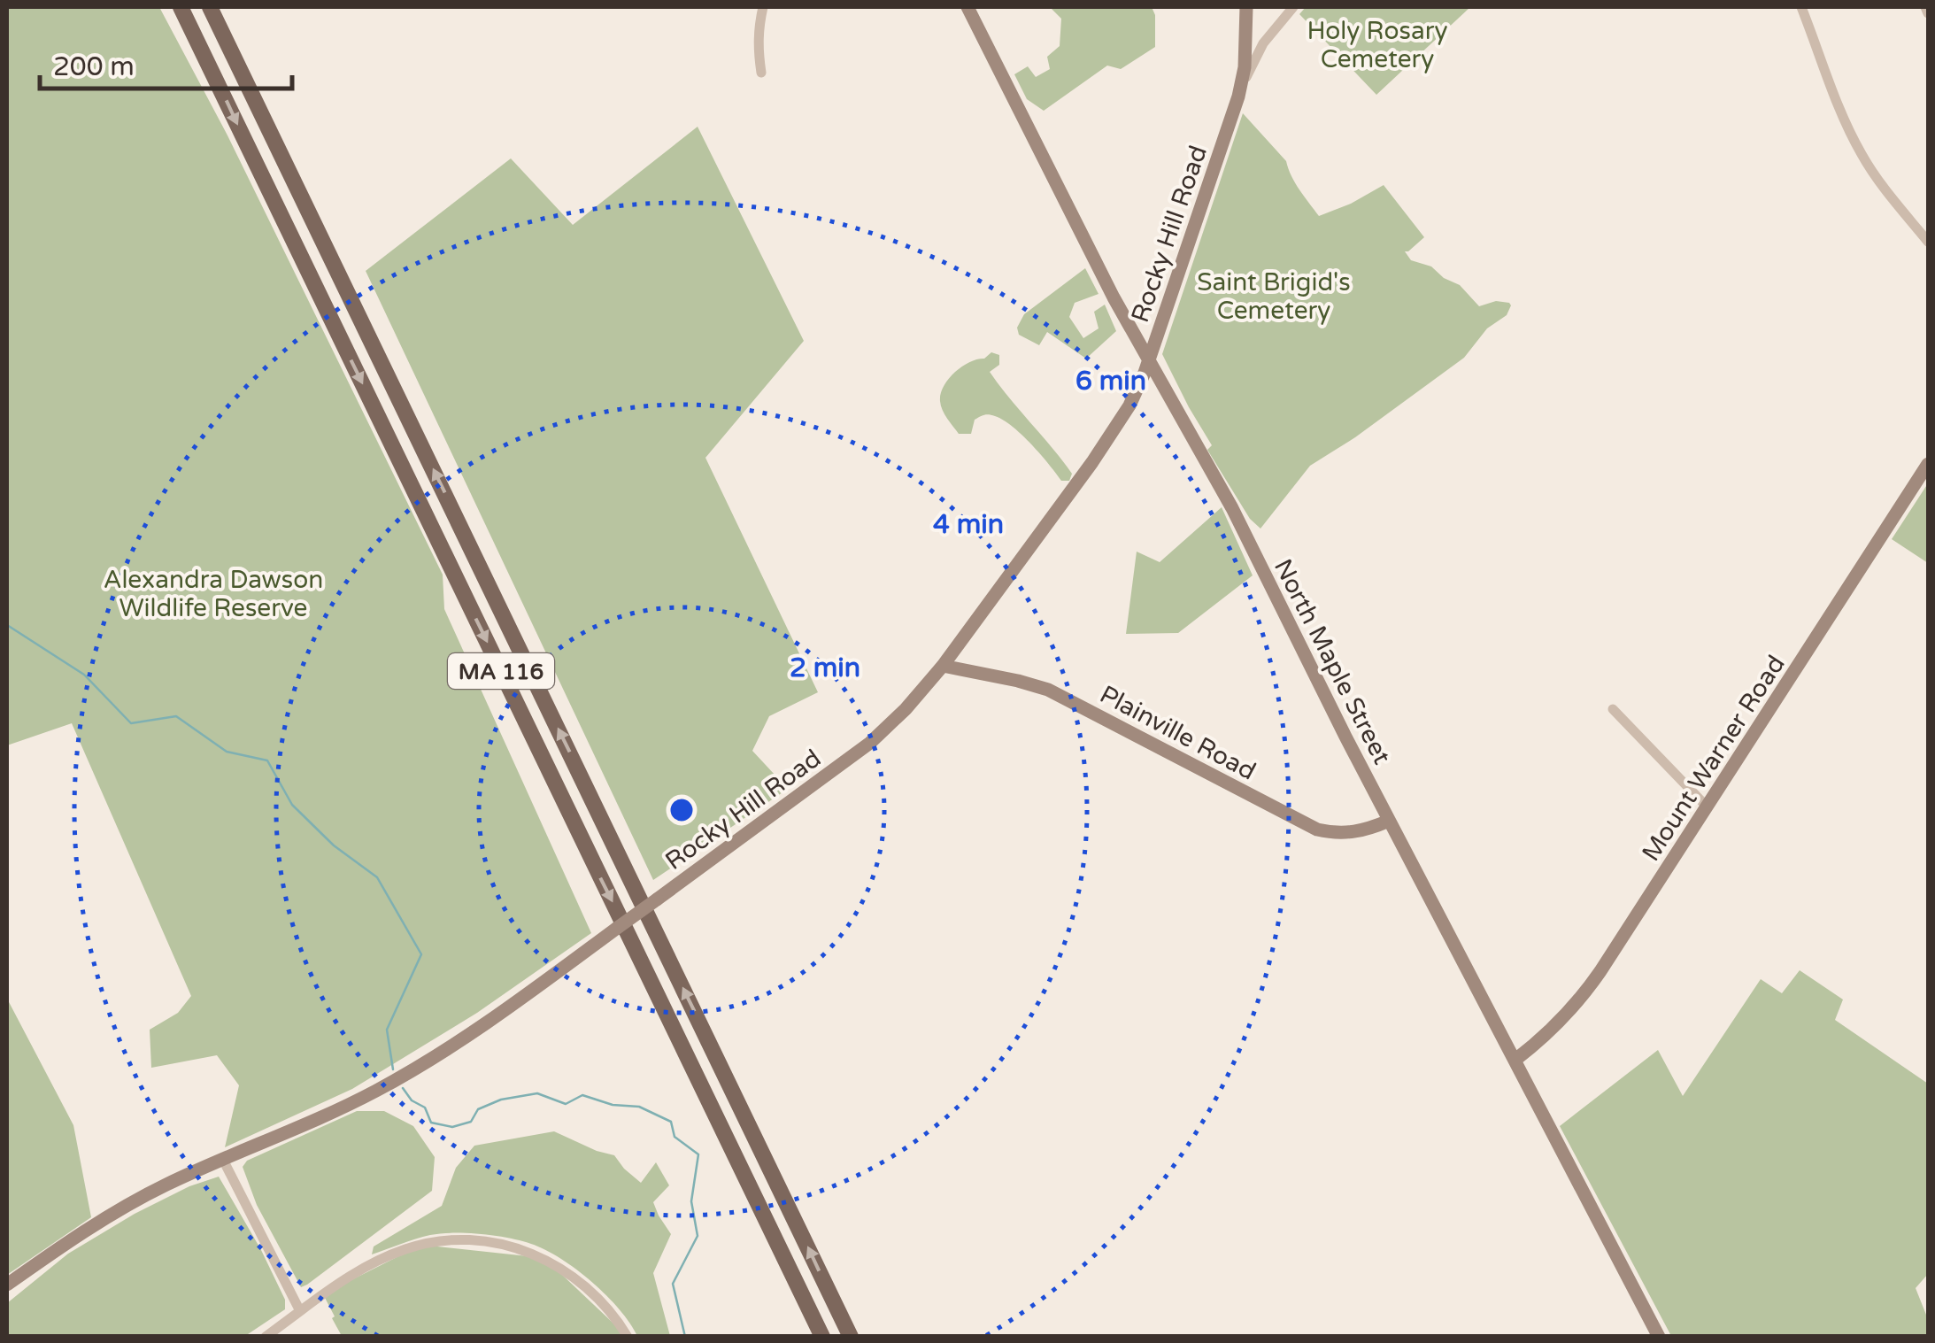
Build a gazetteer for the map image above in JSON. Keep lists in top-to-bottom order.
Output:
{
  "streets": {
    "main road": [
      "Rocky Hill Road",
      "North Maple Street",
      "MA 116",
      "Plainville Road",
      "Mount Warner Road"
    ]
  },
  "crossings": [
    ["Rocky Hill Road", "North Maple Street"],
    ["Rocky Hill Road", "Plainville Road"],
    ["North Maple Street", "Plainville Road"],
    ["North Maple Street", "Mount Warner Road"]
  ],
  "parks": ["Holy Rosary Cemetery", "Saint Brigid's Cemetery", "Alexandra Dawson Wildlife Reserve"],
  "scale_bar": "200 m",
  "rings": ["6 min", "4 min", "2 min"]
}
